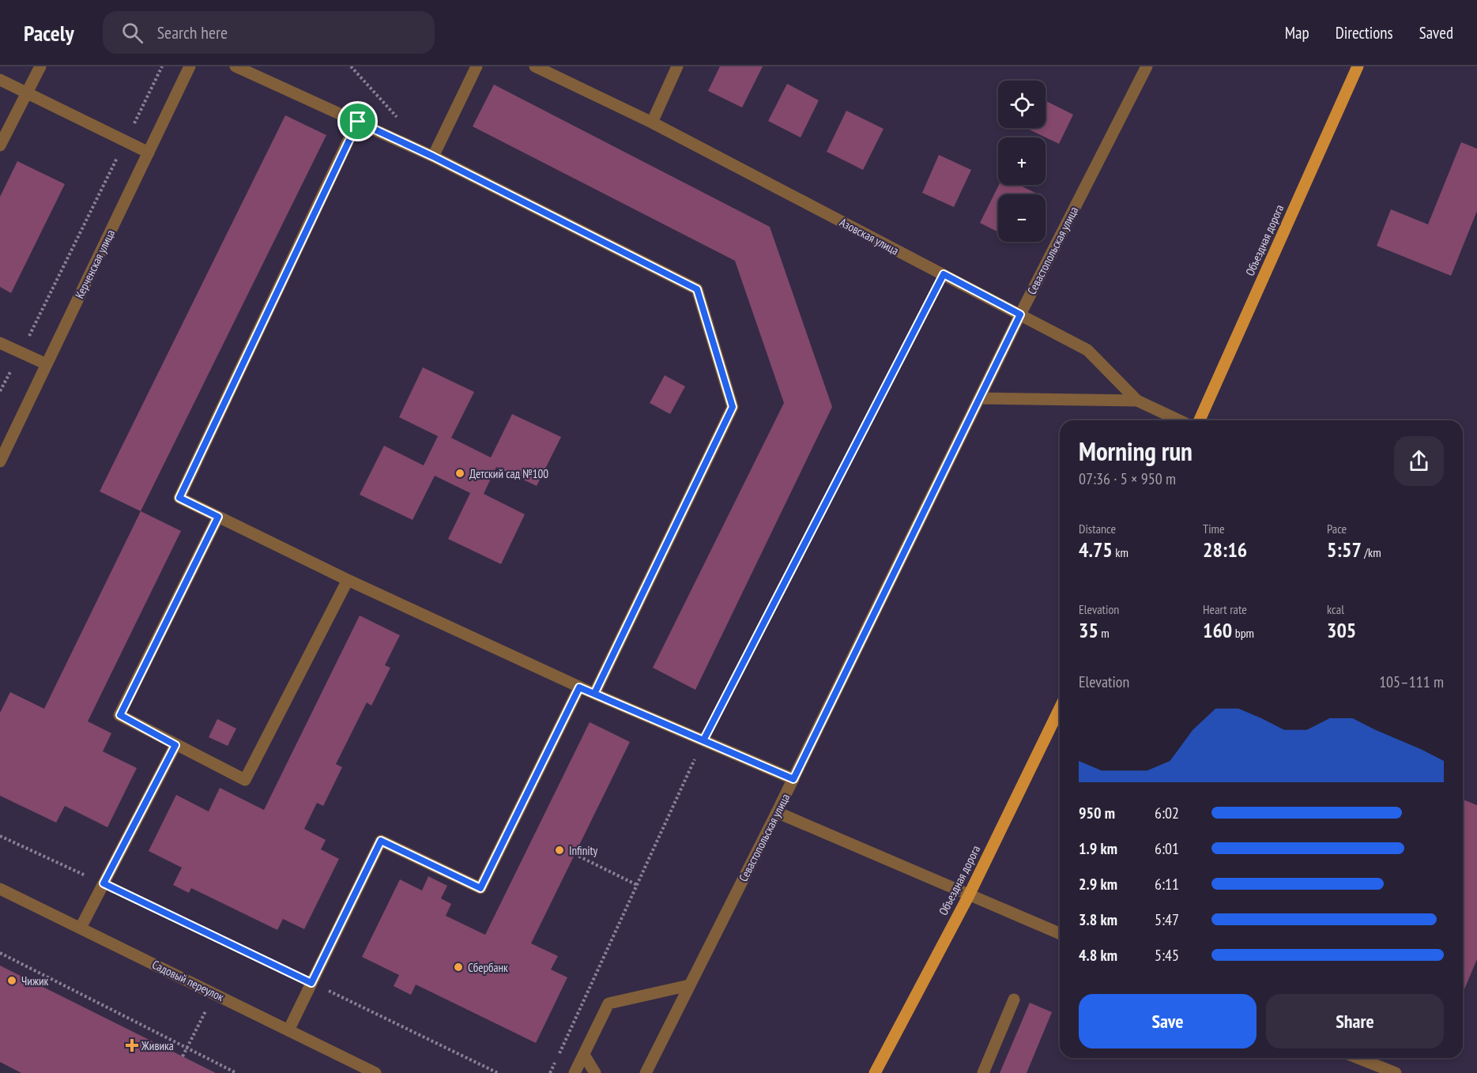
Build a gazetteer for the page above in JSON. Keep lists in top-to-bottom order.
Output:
{
  "streets": {
    "main road": ["Объездная дорога"],
    "street": [
      "Азовская улица",
      "Севастопольская улица",
      "Керченская улица",
      "Садовый переулок"
    ]
  },
  "crossings": [
    ["Азовская улица", "Севастопольская улица"]
  ],
  "places": {
    "other": [
      "Детский сад №100",
      "Infinity",
      "Сбербанк",
      "Чижик"
    ],
    "health": ["Живика"]
  },
  "page": {
    "header": "Pacely",
    "search": "Search here",
    "nav": ["Map", "Directions", "Saved"],
    "map_buttons": ["+", "−"],
    "heading": ["Morning run", "07:36 · 5 × 950 m"],
    "stats": [
      ["Distance", "4.75 km"],
      ["Time", "28:16"],
      ["Pace", "5:57 /km"],
      ["Elevation", "35 m"],
      ["Heart rate", "160 bpm"],
      ["kcal", "305"]
    ],
    "chart": ["Elevation", "105–111 m"],
    "list": [
      {
        "name": "950 m",
        "note": "6:02"
      },
      {
        "name": "1.9 km",
        "note": "6:01"
      },
      {
        "name": "2.9 km",
        "note": "6:11"
      },
      {
        "name": "3.8 km",
        "note": "5:47"
      },
      {
        "name": "4.8 km",
        "note": "5:45"
      }
    ],
    "buttons": ["Save", "Share"]
  }
}
